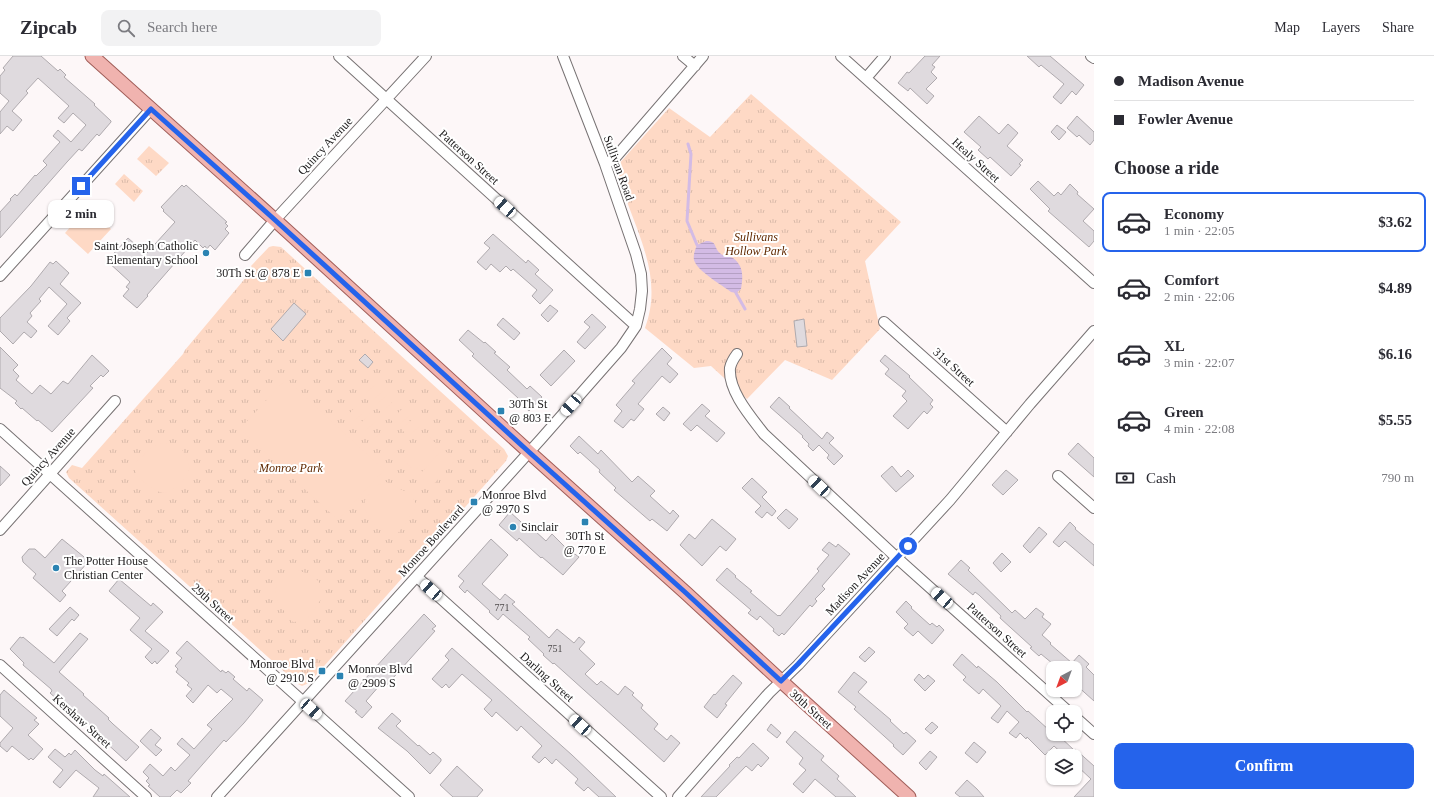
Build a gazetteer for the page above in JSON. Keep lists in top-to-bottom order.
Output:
{
  "streets": {
    "main road": ["30th Street"],
    "street": [
      "Quincy Avenue",
      "Patterson Street",
      "Healy Street",
      "Sullivan Road",
      "31st Street",
      "Monroe Boulevard",
      "Madison Avenue",
      "29th Street",
      "Darling Street",
      "Kershaw Street"
    ]
  },
  "crossings": [
    ["Quincy Avenue", "Patterson Street"],
    ["Quincy Avenue", "29th Street"],
    ["Quincy Avenue", "30th Street"],
    ["Patterson Street", "Monroe Boulevard"],
    ["Patterson Street", "Madison Avenue"],
    ["Sullivan Road", "Monroe Boulevard"],
    ["31st Street", "Madison Avenue"],
    ["Monroe Boulevard", "29th Street"],
    ["Monroe Boulevard", "Darling Street"],
    ["Monroe Boulevard", "30th Street"],
    ["Madison Avenue", "30th Street"]
  ],
  "parks": ["Sullivans Hollow Park", "Monroe Park"],
  "places": {
    "other": ["Saint Joseph Catholic Elementary School", "Sinclair", "The Potter House Christian Center"],
    "transit": [
      "30Th St @ 878 E",
      "30Th St @ 803 E",
      "Monroe Blvd @ 2970 S",
      "30Th St @ 770 E",
      "Monroe Blvd @ 2910 S",
      "Monroe Blvd @ 2909 S"
    ]
  },
  "house_numbers": ["771", "751"],
  "north": "bottom left",
  "page": {
    "header": "Zipcab",
    "search": "Search here",
    "nav": ["Map", "Layers", "Share"],
    "banner": ["Madison Avenue", "Fowler Avenue"],
    "heading": "Choose a ride",
    "list": [
      {
        "name": "Economy",
        "note": "1 min · 22:05",
        "value": "$3.62"
      },
      {
        "name": "Comfort",
        "note": "2 min · 22:06",
        "value": "$4.89"
      },
      {
        "name": "XL",
        "note": "3 min · 22:07",
        "value": "$6.16"
      },
      {
        "name": "Green",
        "note": "4 min · 22:08",
        "value": "$5.55"
      }
    ],
    "bubble": "2 min",
    "pay": ["Cash", "790 m"],
    "buttons": "Confirm"
  }
}
